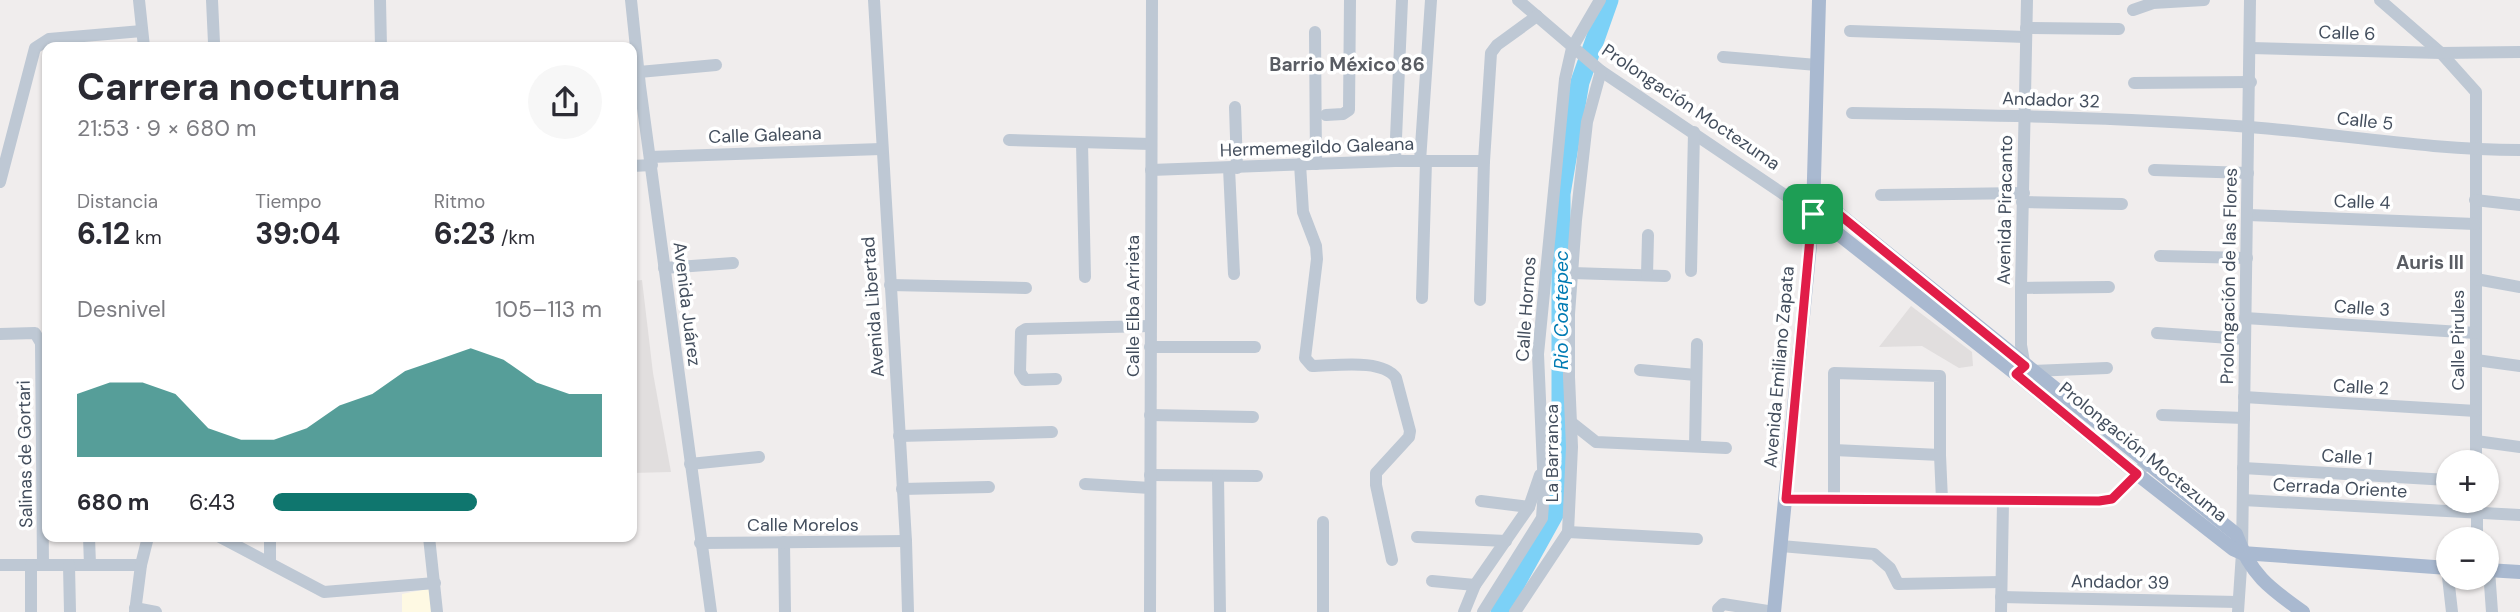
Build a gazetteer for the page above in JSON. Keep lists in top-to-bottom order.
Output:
{
  "streets": {
    "main road": ["Prolongación Moctezuma", "Avenida Emiliano Zapata"],
    "street": [
      "Calle 6",
      "Andador 32",
      "Calle 5",
      "Calle Galeana",
      "Hermemegildo Galeana",
      "Calle 4",
      "Avenida Piracanto",
      "Prolongación de las Flores",
      "Avenida Juárez",
      "Calle Elba Arrieta",
      "Avenida Libertad",
      "Calle 3",
      "Calle Hornos",
      "Calle Pirules",
      "Calle 2",
      "La Barranca",
      "Salinas de Gortari",
      "Calle 1",
      "Cerrada Oriente",
      "Calle Morelos",
      "Andador 39"
    ]
  },
  "crossings": [
    ["Calle 6", "Prolongación de las Flores"],
    ["Calle 6", "Calle Pirules"],
    ["Andador 32", "Calle 5"],
    ["Andador 32", "Avenida Piracanto"],
    ["Andador 32", "Prolongación de las Flores"],
    ["Prolongación Moctezuma", "Avenida Piracanto"],
    ["Prolongación Moctezuma", "Prolongación de las Flores"],
    ["Prolongación Moctezuma", "Calle Hornos"],
    ["Prolongación Moctezuma", "Avenida Emiliano Zapata"],
    ["Prolongación Moctezuma", "La Barranca"],
    ["Calle 5", "Prolongación de las Flores"],
    ["Calle 5", "Calle Pirules"],
    ["Calle Galeana", "Avenida Juárez"],
    ["Calle Galeana", "Avenida Libertad"],
    ["Hermemegildo Galeana", "Calle Elba Arrieta"],
    ["Calle 4", "Prolongación de las Flores"],
    ["Calle 4", "Calle Pirules"],
    ["Prolongación de las Flores", "Calle 3"],
    ["Prolongación de las Flores", "Calle 2"],
    ["Prolongación de las Flores", "Calle 1"],
    ["Prolongación de las Flores", "Cerrada Oriente"],
    ["Prolongación de las Flores", "Andador 39"],
    ["Avenida Juárez", "Calle Morelos"],
    ["Avenida Libertad", "Calle Morelos"],
    ["Calle 3", "Calle Pirules"],
    ["Calle Pirules", "Calle 2"]
  ],
  "districts": ["Barrio México 86", "Auris III"],
  "water": ["Rio Coatepec"],
  "page": {
    "heading": ["Carrera nocturna", "21:53 · 9 × 680 m"],
    "stats": [
      ["Distancia", "6.12 km"],
      ["Tiempo", "39:04"],
      ["Ritmo", "6:23 /km"]
    ],
    "chart": ["Desnivel", "105–113 m"],
    "map_buttons": ["+", "−"],
    "list": [
      {
        "name": "680 m",
        "note": "6:43"
      }
    ]
  }
}
